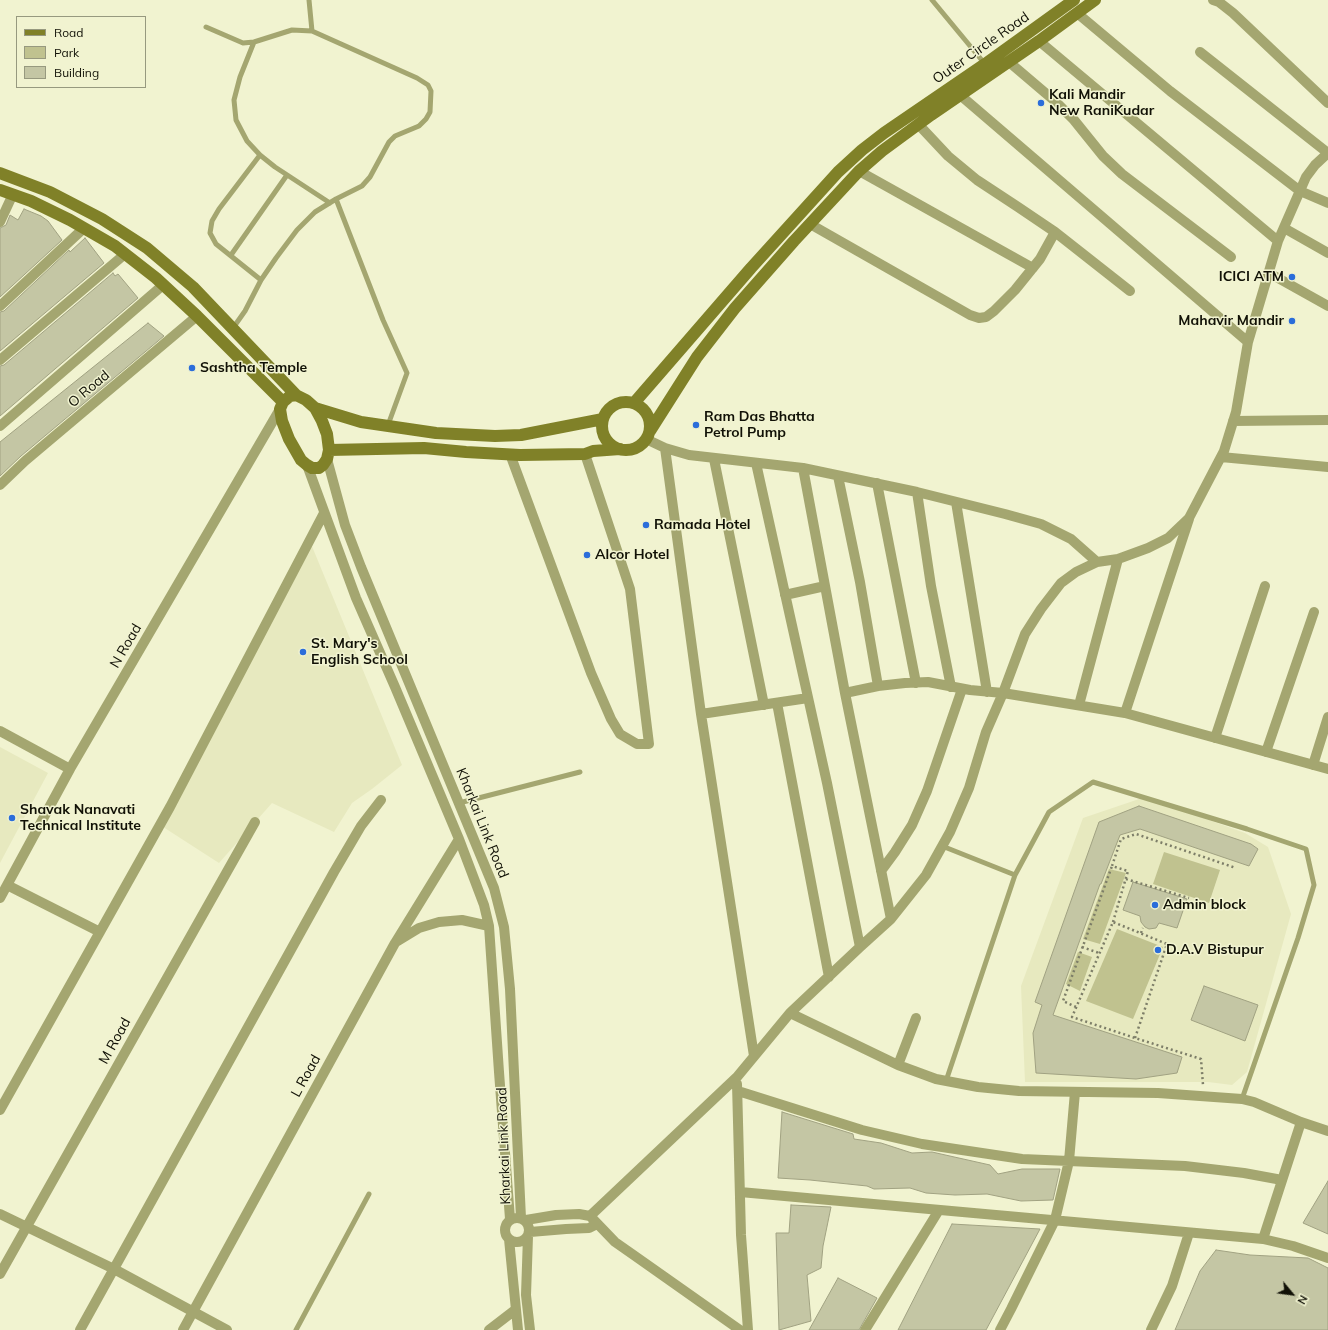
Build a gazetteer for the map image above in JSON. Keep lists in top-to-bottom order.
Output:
{
  "streets": {
    "main road": ["Outer Circle Road"],
    "street": [
      "O Road",
      "N Road",
      "Kharkai Link Road",
      "M Road",
      "L Road"
    ]
  },
  "places": [
    "Kali Mandir New RaniKudar",
    "ICICI ATM",
    "Mahavir Mandir",
    "Sashtha Temple",
    "Ram Das Bhatta Petrol Pump",
    "Ramada Hotel",
    "Alcor Hotel",
    "St. Mary's English School",
    "Shavak Nanavati Technical Institute",
    "Admin block",
    "D.A.V Bistupur"
  ],
  "legend": ["Road", "Park", "Building"],
  "north": "bottom right"
}
